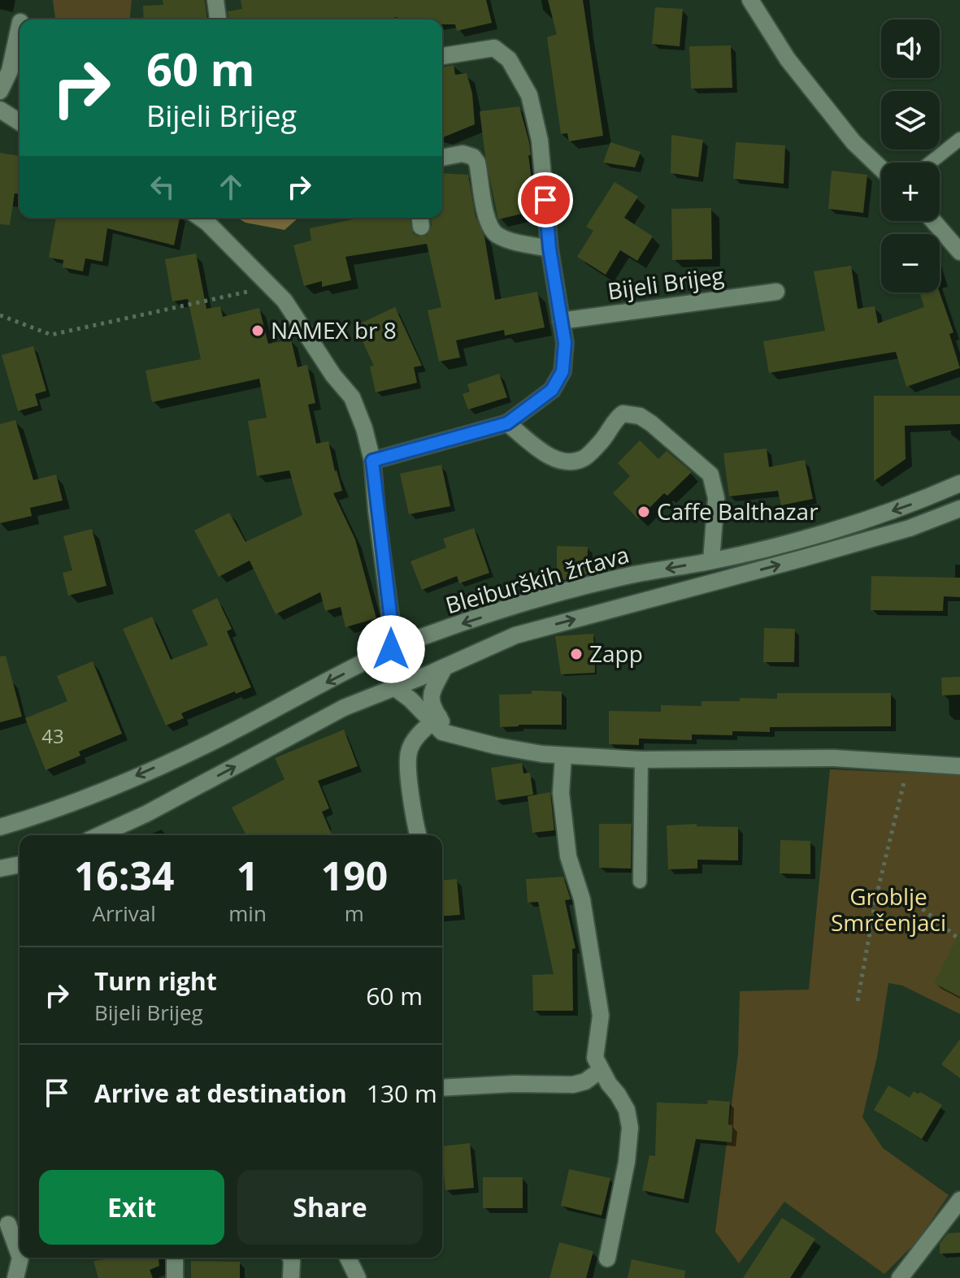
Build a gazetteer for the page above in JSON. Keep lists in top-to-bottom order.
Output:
{
  "streets": {
    "street": ["Bijeli Brijeg", "Bleiburških žrtava"]
  },
  "parks": ["Groblje Smrčenjaci"],
  "places": ["NAMEX br 8", "Caffe Balthazar", "Zapp"],
  "house_numbers": ["43"],
  "page": {
    "map_buttons": ["+", "−"],
    "turn": ["60 m", "Bijeli Brijeg"],
    "eta": [
      "16:34",
      "Arrival",
      "1",
      "min",
      "190",
      "m"
    ],
    "list": [
      {
        "name": "Turn right",
        "note": "Bijeli Brijeg",
        "value": "60 m"
      },
      {
        "name": "Arrive at destination",
        "value": "130 m"
      }
    ],
    "buttons": ["Exit", "Share"]
  }
}
